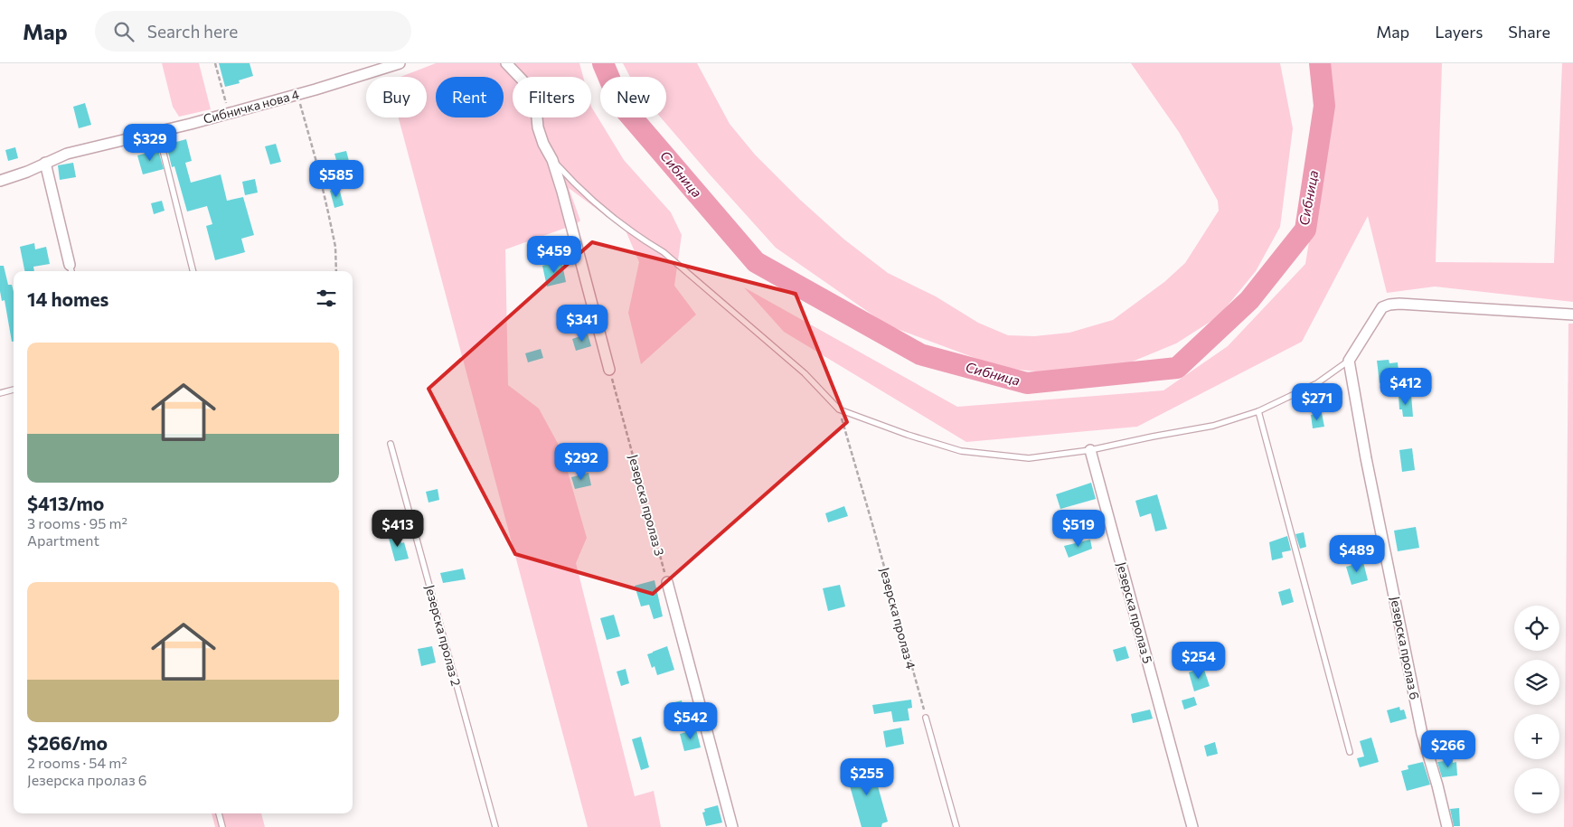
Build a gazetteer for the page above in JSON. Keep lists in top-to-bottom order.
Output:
{
  "streets": {
    "street": ["Сибничка нова 4", "Језерска пролаз 5", "Језерска пролаз 6"],
    "lane": ["Језерска пролаз 2"],
    "path": ["Језерска пролаз 3", "Језерска пролаз 4"]
  },
  "water": ["Сибница"],
  "page": {
    "header": "Map",
    "search": "Search here",
    "nav": ["Map", "Layers", "Share"],
    "chip": [
      "Buy",
      "Rent",
      "Filters",
      "New"
    ],
    "price": [
      "$329",
      "$585",
      "$459",
      "$341",
      "$412",
      "$271",
      "$292",
      "$413",
      "$519",
      "$489",
      "$254",
      "$542",
      "$266",
      "$255"
    ],
    "heading": "14 homes",
    "list": [
      {
        "name": "$413/mo",
        "note": "3 rooms · 95 m² · Apartment"
      },
      {
        "name": "$266/mo",
        "note": "2 rooms · 54 m² · Језерска пролаз 6"
      }
    ],
    "map_buttons": ["+", "−"]
  }
}
